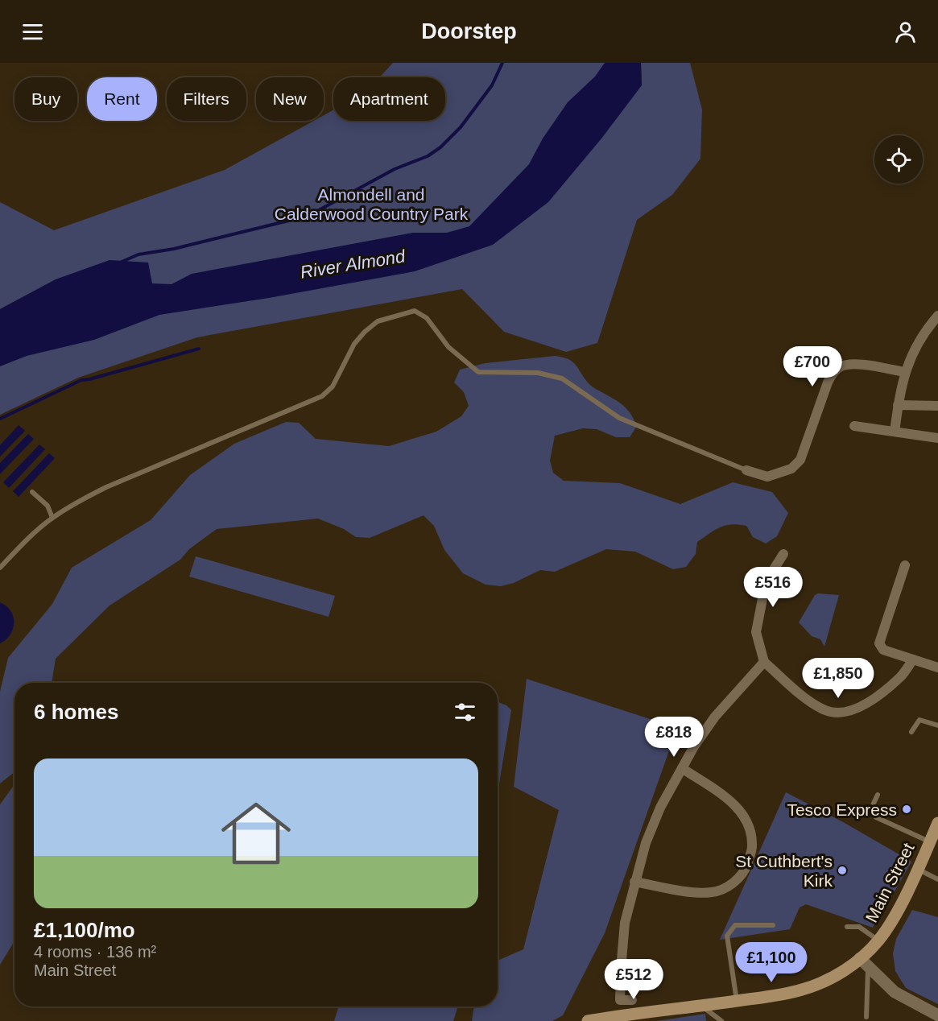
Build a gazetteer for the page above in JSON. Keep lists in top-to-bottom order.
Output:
{
  "streets": {
    "main road": ["Main Street"]
  },
  "water": ["River Almond"],
  "parks": ["Almondell and Calderwood Country Park"],
  "places": ["Tesco Express", "St Cuthbert's Kirk"],
  "page": {
    "header": "Doorstep",
    "chip": [
      "Buy",
      "Rent",
      "Filters",
      "New",
      "Apartment"
    ],
    "price": [
      "£700",
      "£516",
      "£1,850",
      "£818",
      "£1,100",
      "£512"
    ],
    "heading": "6 homes",
    "list": [
      {
        "name": "£1,100/mo",
        "note": "4 rooms · 136 m² · Main Street"
      }
    ]
  }
}
